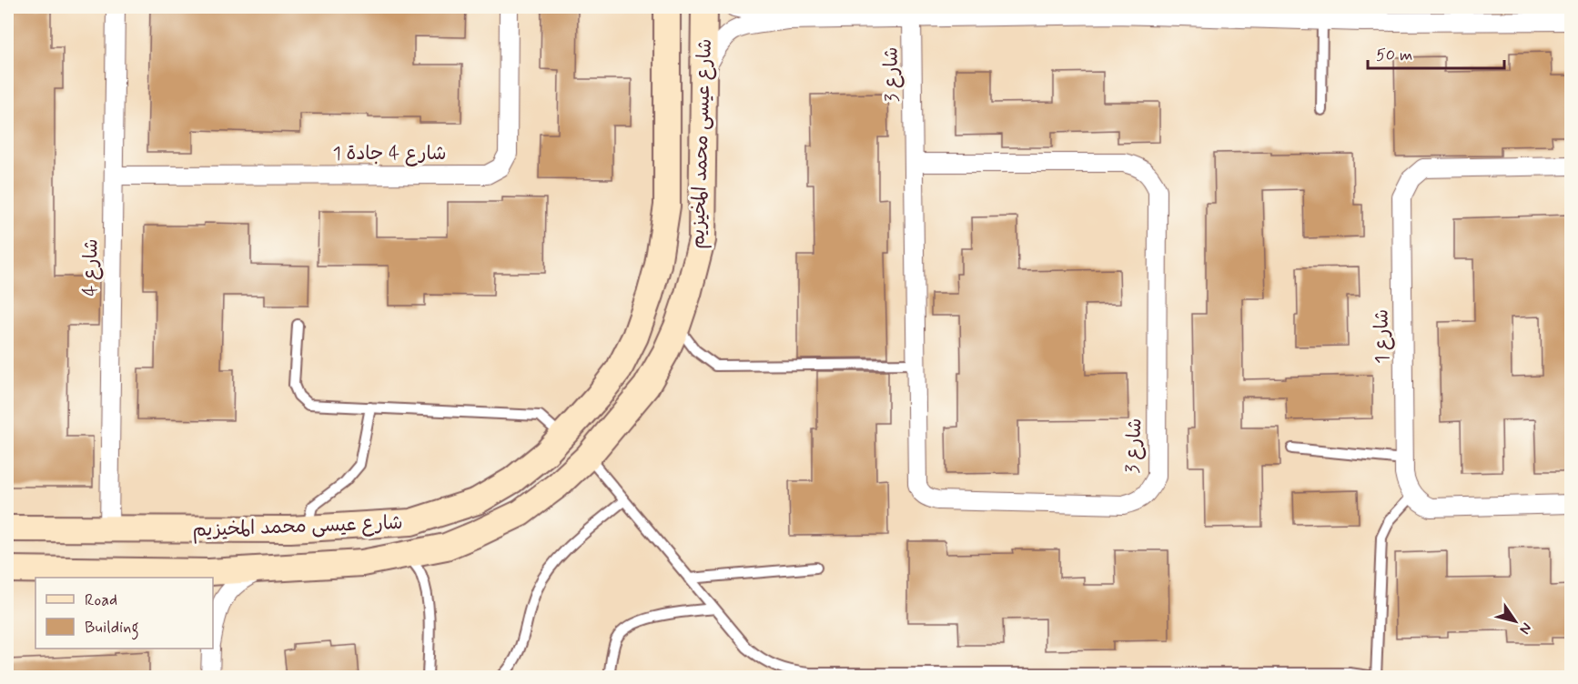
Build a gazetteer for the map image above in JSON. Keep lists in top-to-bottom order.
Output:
{
  "streets": {
    "street": [
      "شارع 3",
      "شارع عيسى محمد المخيزيم",
      "شارع 4 جادة 1",
      "شارع 4",
      "شارع 1"
    ]
  },
  "crossings": [
    ["شارع عيسى محمد المخيزيم", "شارع 4"],
    ["شارع 4 جادة 1", "شارع 4"]
  ],
  "legend": ["Road", "Building"],
  "scale_bar": "50 m",
  "north": "bottom right"
}
